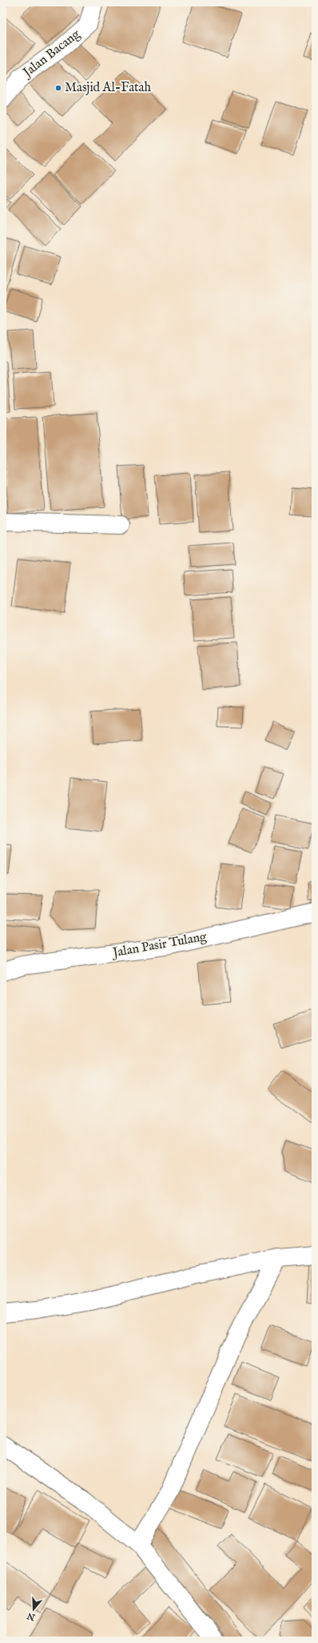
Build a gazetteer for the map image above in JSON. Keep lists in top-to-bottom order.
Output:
{
  "streets": {
    "street": ["Jalan Bacang", "Jalan Pasir Tulang"]
  },
  "places": ["Masjid Al-Fatah"],
  "north": "bottom"
}
